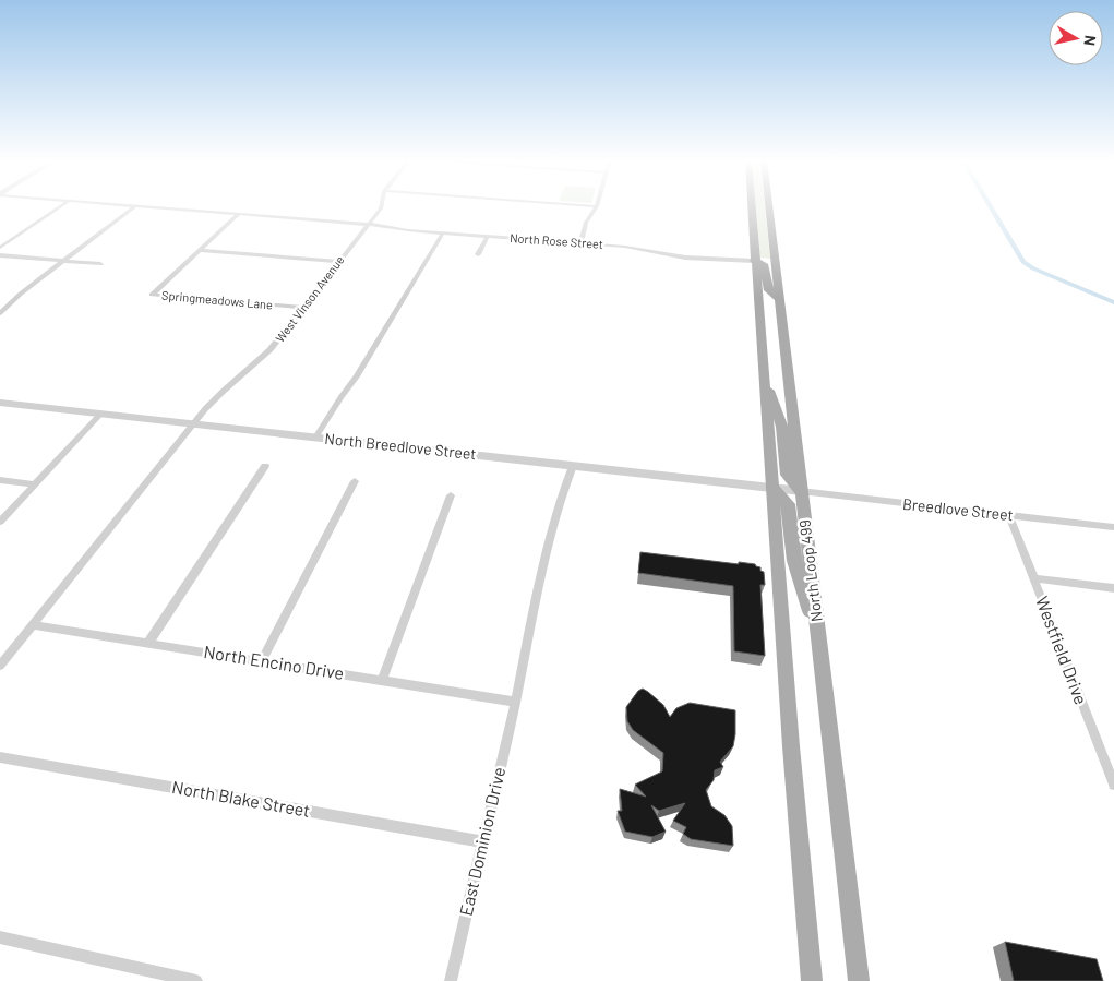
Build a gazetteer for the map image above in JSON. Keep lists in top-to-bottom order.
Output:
{
  "streets": {
    "main road": ["North Loop 499"],
    "street": [
      "North Rose Street",
      "West Vinson Avenue",
      "Springmeadows Lane",
      "North Breedlove Street",
      "Breedlove Street",
      "Westfield Drive",
      "North Encino Drive",
      "North Blake Street",
      "East Dominion Drive"
    ]
  },
  "crossings": [
    ["North Rose Street", "West Vinson Avenue"],
    ["North Rose Street", "Springmeadows Lane"],
    ["North Rose Street", "North Loop 499"],
    ["West Vinson Avenue", "Springmeadows Lane"],
    ["West Vinson Avenue", "North Breedlove Street"],
    ["West Vinson Avenue", "North Encino Drive"],
    ["North Breedlove Street", "Breedlove Street"],
    ["North Breedlove Street", "North Loop 499"],
    ["North Breedlove Street", "East Dominion Drive"],
    ["Breedlove Street", "North Loop 499"],
    ["Breedlove Street", "Westfield Drive"],
    ["North Encino Drive", "East Dominion Drive"],
    ["North Blake Street", "East Dominion Drive"]
  ],
  "north": "right"
}
